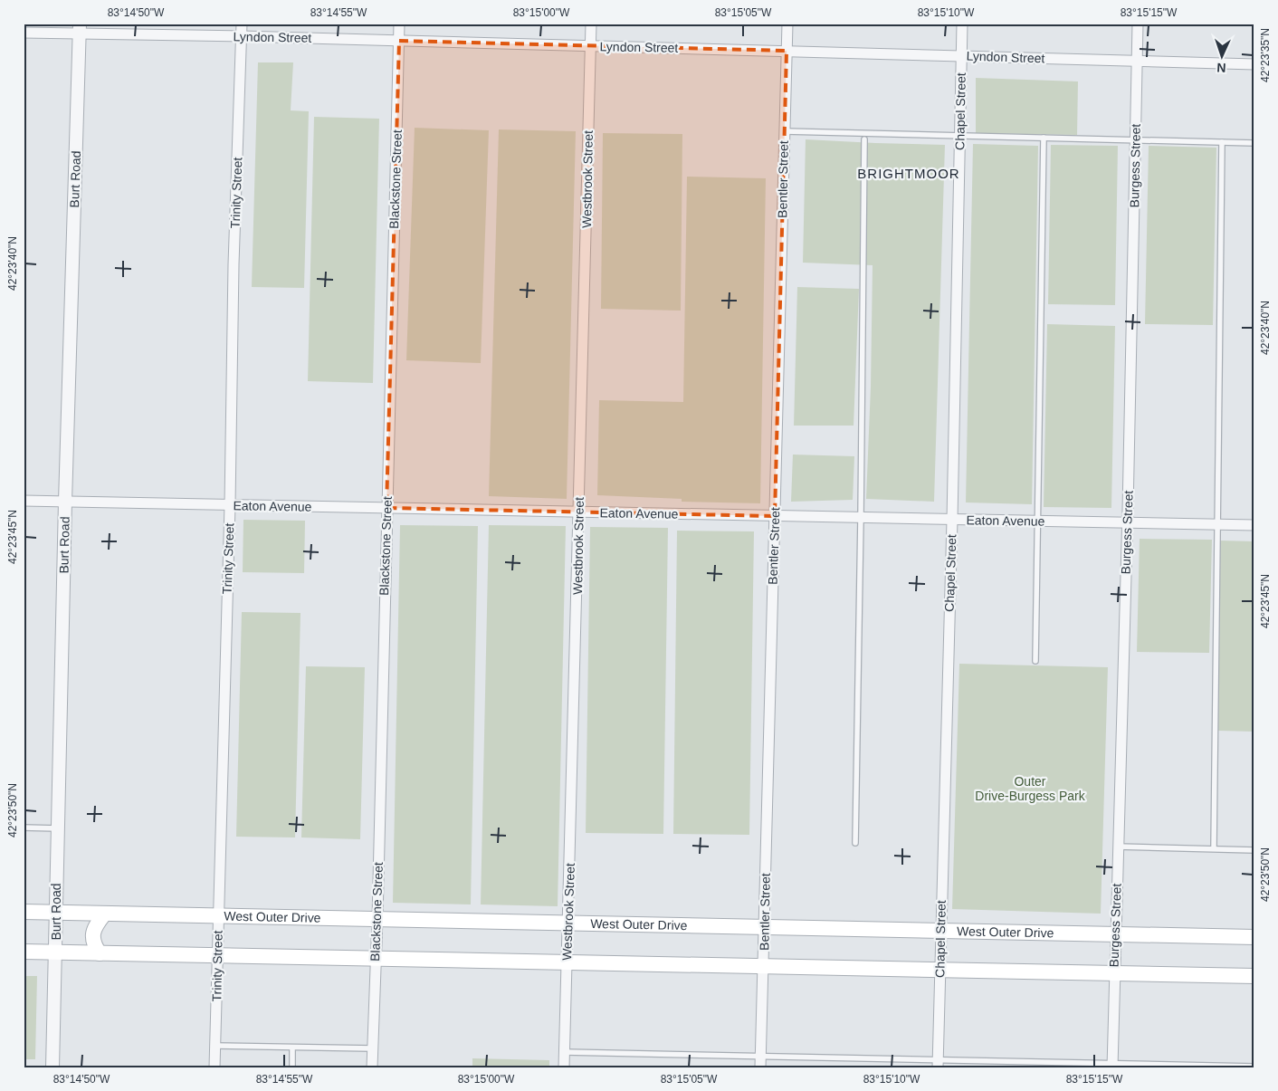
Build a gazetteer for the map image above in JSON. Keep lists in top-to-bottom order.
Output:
{
  "streets": {
    "main road": ["West Outer Drive"],
    "street": [
      "Lyndon Street",
      "Chapel Street",
      "Burgess Street",
      "Burt Road",
      "Blackstone Street",
      "Westbrook Street",
      "Bentler Street",
      "Trinity Street",
      "Eaton Avenue"
    ]
  },
  "crossings": [
    ["Lyndon Street", "Chapel Street"],
    ["Lyndon Street", "Burgess Street"],
    ["Lyndon Street", "Burt Road"],
    ["Lyndon Street", "Blackstone Street"],
    ["Lyndon Street", "Westbrook Street"],
    ["Lyndon Street", "Bentler Street"],
    ["Lyndon Street", "Trinity Street"],
    ["Chapel Street", "Eaton Avenue"],
    ["Chapel Street", "West Outer Drive"],
    ["Burgess Street", "Eaton Avenue"],
    ["Burgess Street", "West Outer Drive"],
    ["Burt Road", "Eaton Avenue"],
    ["Burt Road", "West Outer Drive"],
    ["Blackstone Street", "Eaton Avenue"],
    ["Blackstone Street", "West Outer Drive"],
    ["Westbrook Street", "Eaton Avenue"],
    ["Westbrook Street", "West Outer Drive"],
    ["Bentler Street", "Eaton Avenue"],
    ["Bentler Street", "West Outer Drive"],
    ["Trinity Street", "Eaton Avenue"],
    ["Trinity Street", "West Outer Drive"]
  ],
  "districts": ["BRIGHTMOOR"],
  "parks": ["Outer Drive-Burgess Park"],
  "north": "bottom",
  "coordinates": [
    "83°14'50\"W",
    "83°14'55\"W",
    "83°15'00\"W",
    "83°15'05\"W",
    "83°15'10\"W",
    "83°15'15\"W",
    "42°23'35\"N",
    "42°23'40\"N",
    "42°23'45\"N",
    "42°23'50\"N"
  ]
}
